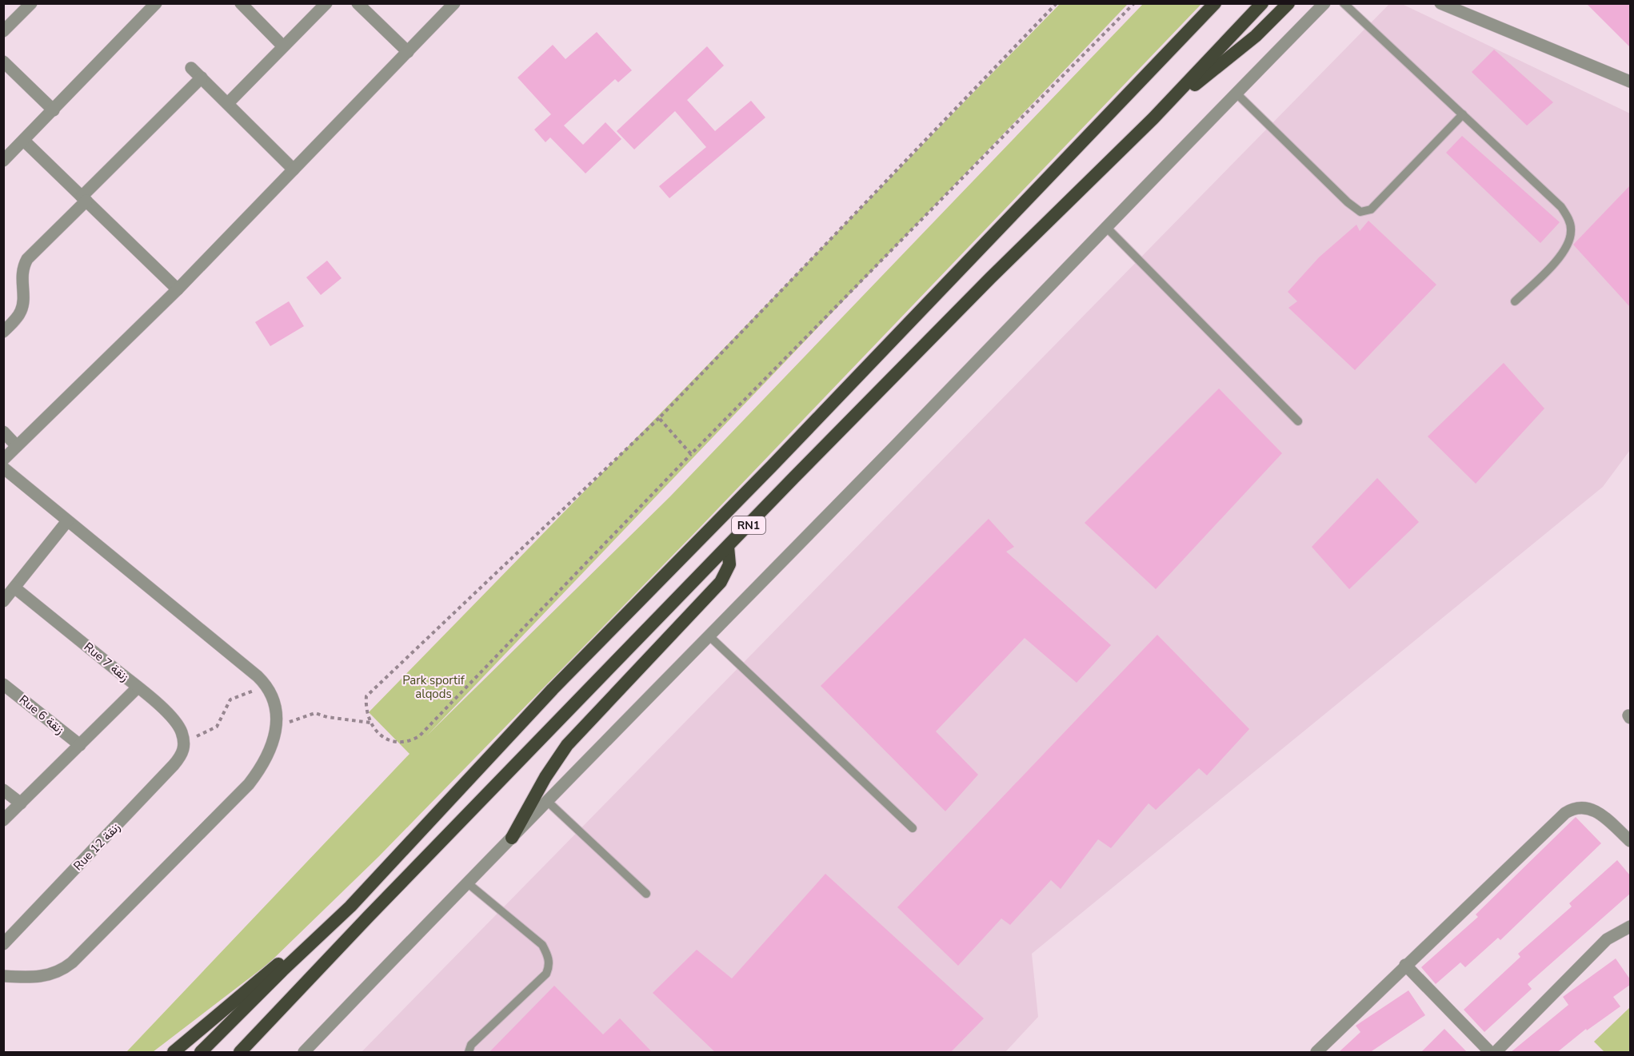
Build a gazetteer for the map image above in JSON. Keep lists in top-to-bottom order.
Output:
{
  "streets": {
    "highway": ["RN1"],
    "street": ["Rue 7 زنقة", "Rue 6 زنقة", "Rue 12 زنقة"]
  },
  "crossings": [
    ["Rue 7 زنقة", "Rue 12 زنقة"]
  ],
  "parks": ["Park sportif alqods"]
}
